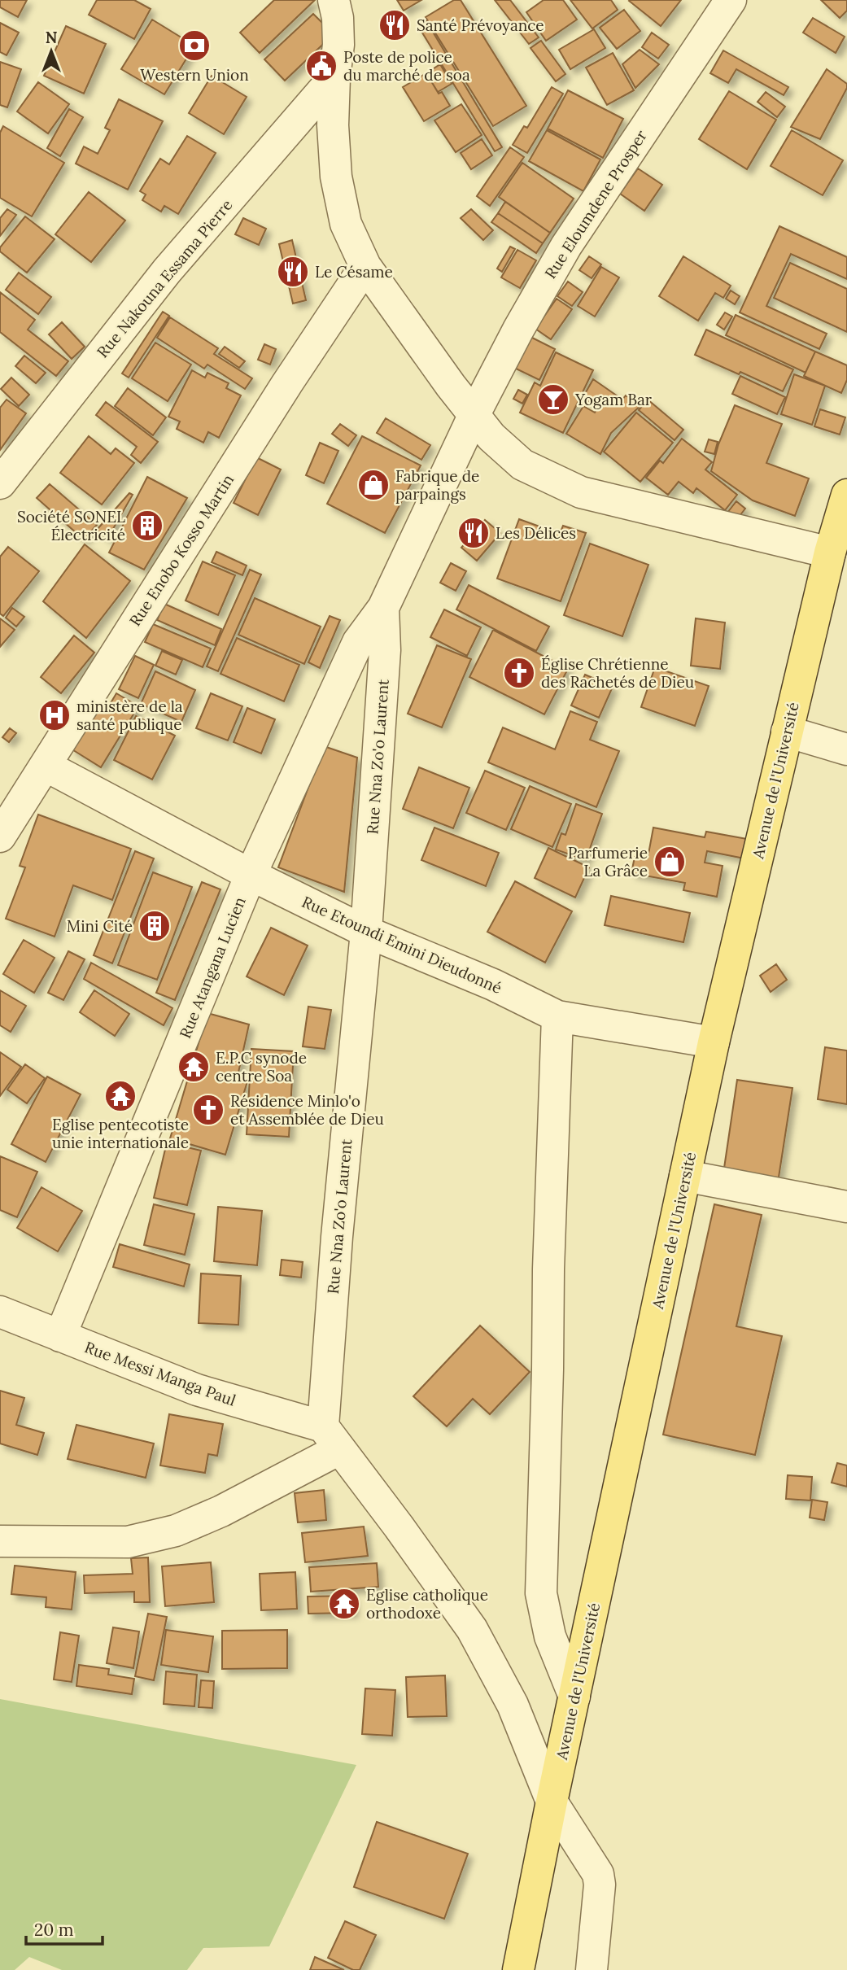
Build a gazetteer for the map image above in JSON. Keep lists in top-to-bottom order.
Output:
{
  "streets": {
    "main road": ["Avenue de l'Université"],
    "street": [
      "Rue Eloumdene Prosper",
      "Rue Nakouna Essama Pierre",
      "Rue Enobo Kosso Martin",
      "Rue Nna Zo'o Laurent",
      "Rue Etoundi Emini Dieudonné",
      "Rue Atangana Lucien",
      "Rue Messi Manga Paul"
    ]
  },
  "crossings": [
    ["Rue Eloumdene Prosper", "Rue Nna Zo'o Laurent"],
    ["Rue Enobo Kosso Martin", "Rue Etoundi Emini Dieudonné"],
    ["Rue Nna Zo'o Laurent", "Rue Etoundi Emini Dieudonné"],
    ["Rue Nna Zo'o Laurent", "Rue Atangana Lucien"],
    ["Rue Nna Zo'o Laurent", "Rue Messi Manga Paul"],
    ["Avenue de l'Université", "Rue Etoundi Emini Dieudonné"],
    ["Rue Etoundi Emini Dieudonné", "Rue Atangana Lucien"],
    ["Rue Atangana Lucien", "Rue Messi Manga Paul"]
  ],
  "places": {
    "restaurant": ["Santé Prévoyance", "Le Césame", "Les Délices"],
    "bank": ["Western Union"],
    "public building": ["Poste de police du marché de soa"],
    "bar": ["Yogam Bar"],
    "shop": ["Fabrique de parpaings", "Parfumerie La Grâce"],
    "building": ["Société SONEL Électricité", "Mini Cité"],
    "church": ["Église Chrétienne des Rachetés de Dieu", "Résidence Minlo'o et Assemblée de Dieu"],
    "hospital": ["ministère de la santé publique"],
    "temple": ["E.P.C synode centre Soa", "Eglise pentecotiste unie internationale", "Eglise catholique orthodoxe"]
  },
  "scale_bar": "20 m",
  "north": "top"
}
